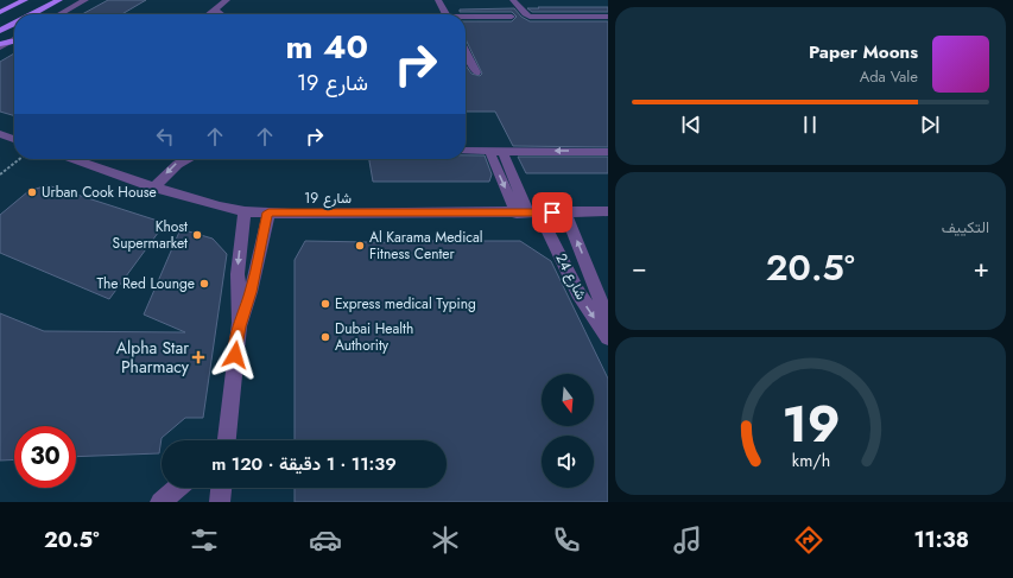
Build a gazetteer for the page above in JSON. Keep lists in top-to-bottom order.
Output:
{
  "streets": {
    "street": ["شارع 19", "شارع 24"]
  },
  "crossings": [
    ["شارع 19", "شارع 24"]
  ],
  "places": {
    "other": [
      "Urban Cook House",
      "Khost Supermarket",
      "Al Karama Medical Fitness Center",
      "The Red Lounge",
      "Express medical Typing",
      "Dubai Health Authority"
    ],
    "health": ["Alpha Star Pharmacy"]
  },
  "north": "bottom",
  "page": {
    "turn": ["40 m", "شارع 19"],
    "song": ["Paper Moons", "Ada Vale"],
    "tile": "التكييف",
    "heat": ["−", "20.5°", "+"],
    "limit": "30",
    "trip": "11:39 · 1 دقيقة · 120 m",
    "tabs": ["11:38", "20.5°"],
    "gauge": ["19", "km/h"]
  }
}
